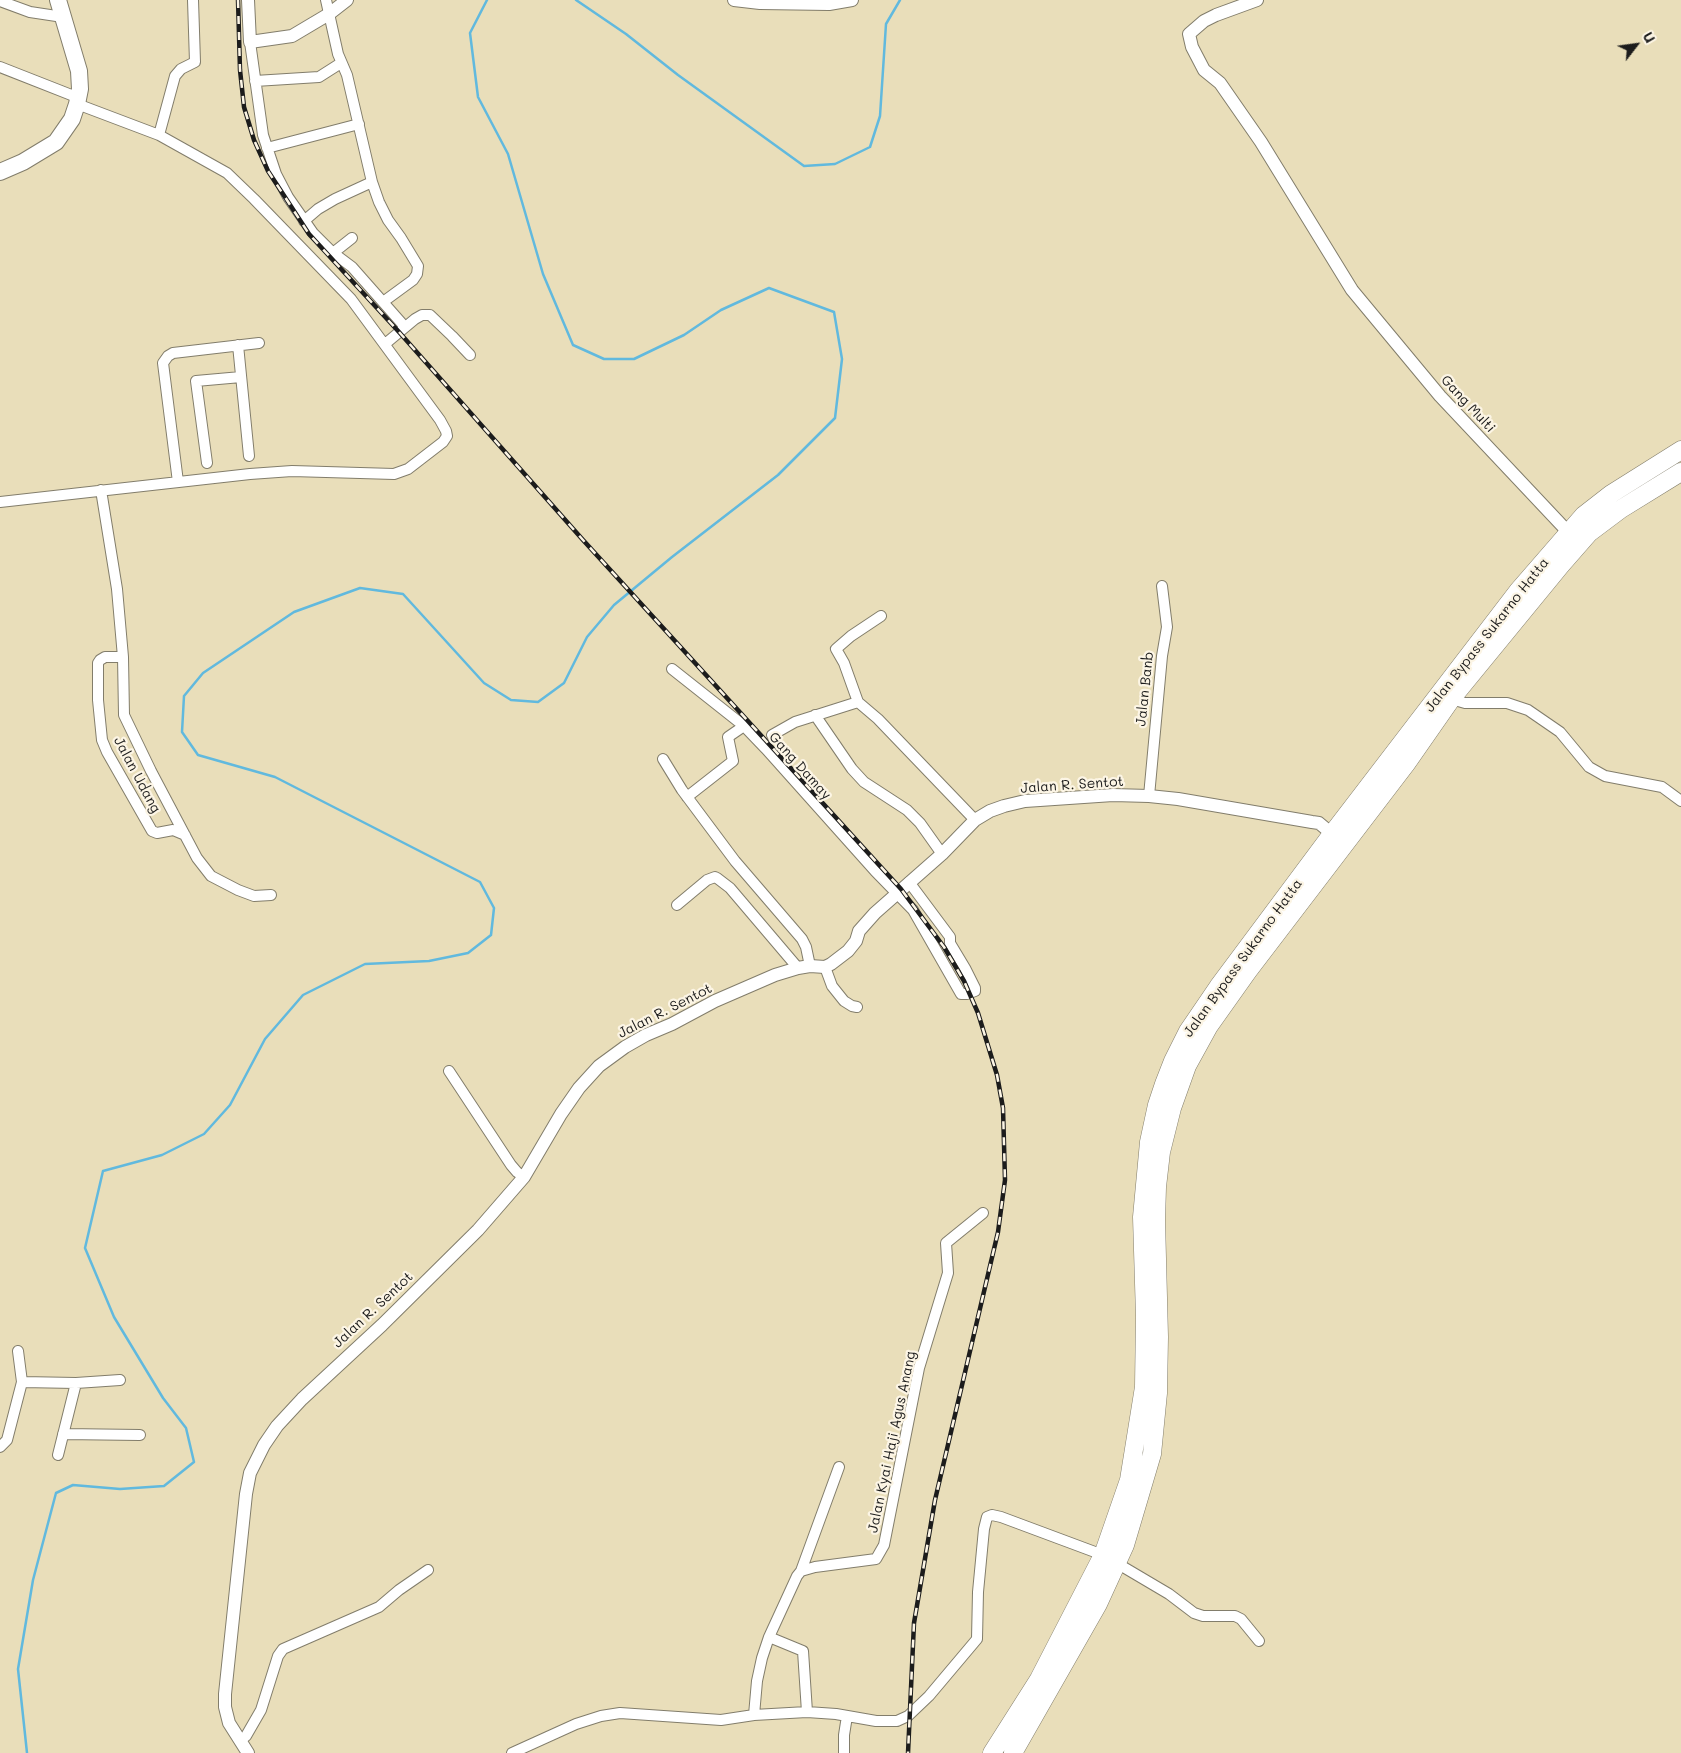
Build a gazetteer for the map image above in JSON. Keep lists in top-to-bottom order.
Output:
{
  "streets": {
    "highway": ["Jalan Bypass Sukarno Hatta"],
    "street": [
      "Gang Multi",
      "Jalan Banb",
      "Gang Damay",
      "Jalan Udang",
      "Jalan R. Sentot",
      "Jalan Kyai Haji Agus Anang"
    ]
  },
  "crossings": [
    ["Gang Multi", "Jalan Bypass Sukarno Hatta"],
    ["Jalan Bypass Sukarno Hatta", "Jalan R. Sentot"],
    ["Jalan Banb", "Jalan R. Sentot"],
    ["Gang Damay", "Jalan R. Sentot"]
  ],
  "north": "top right"
}
